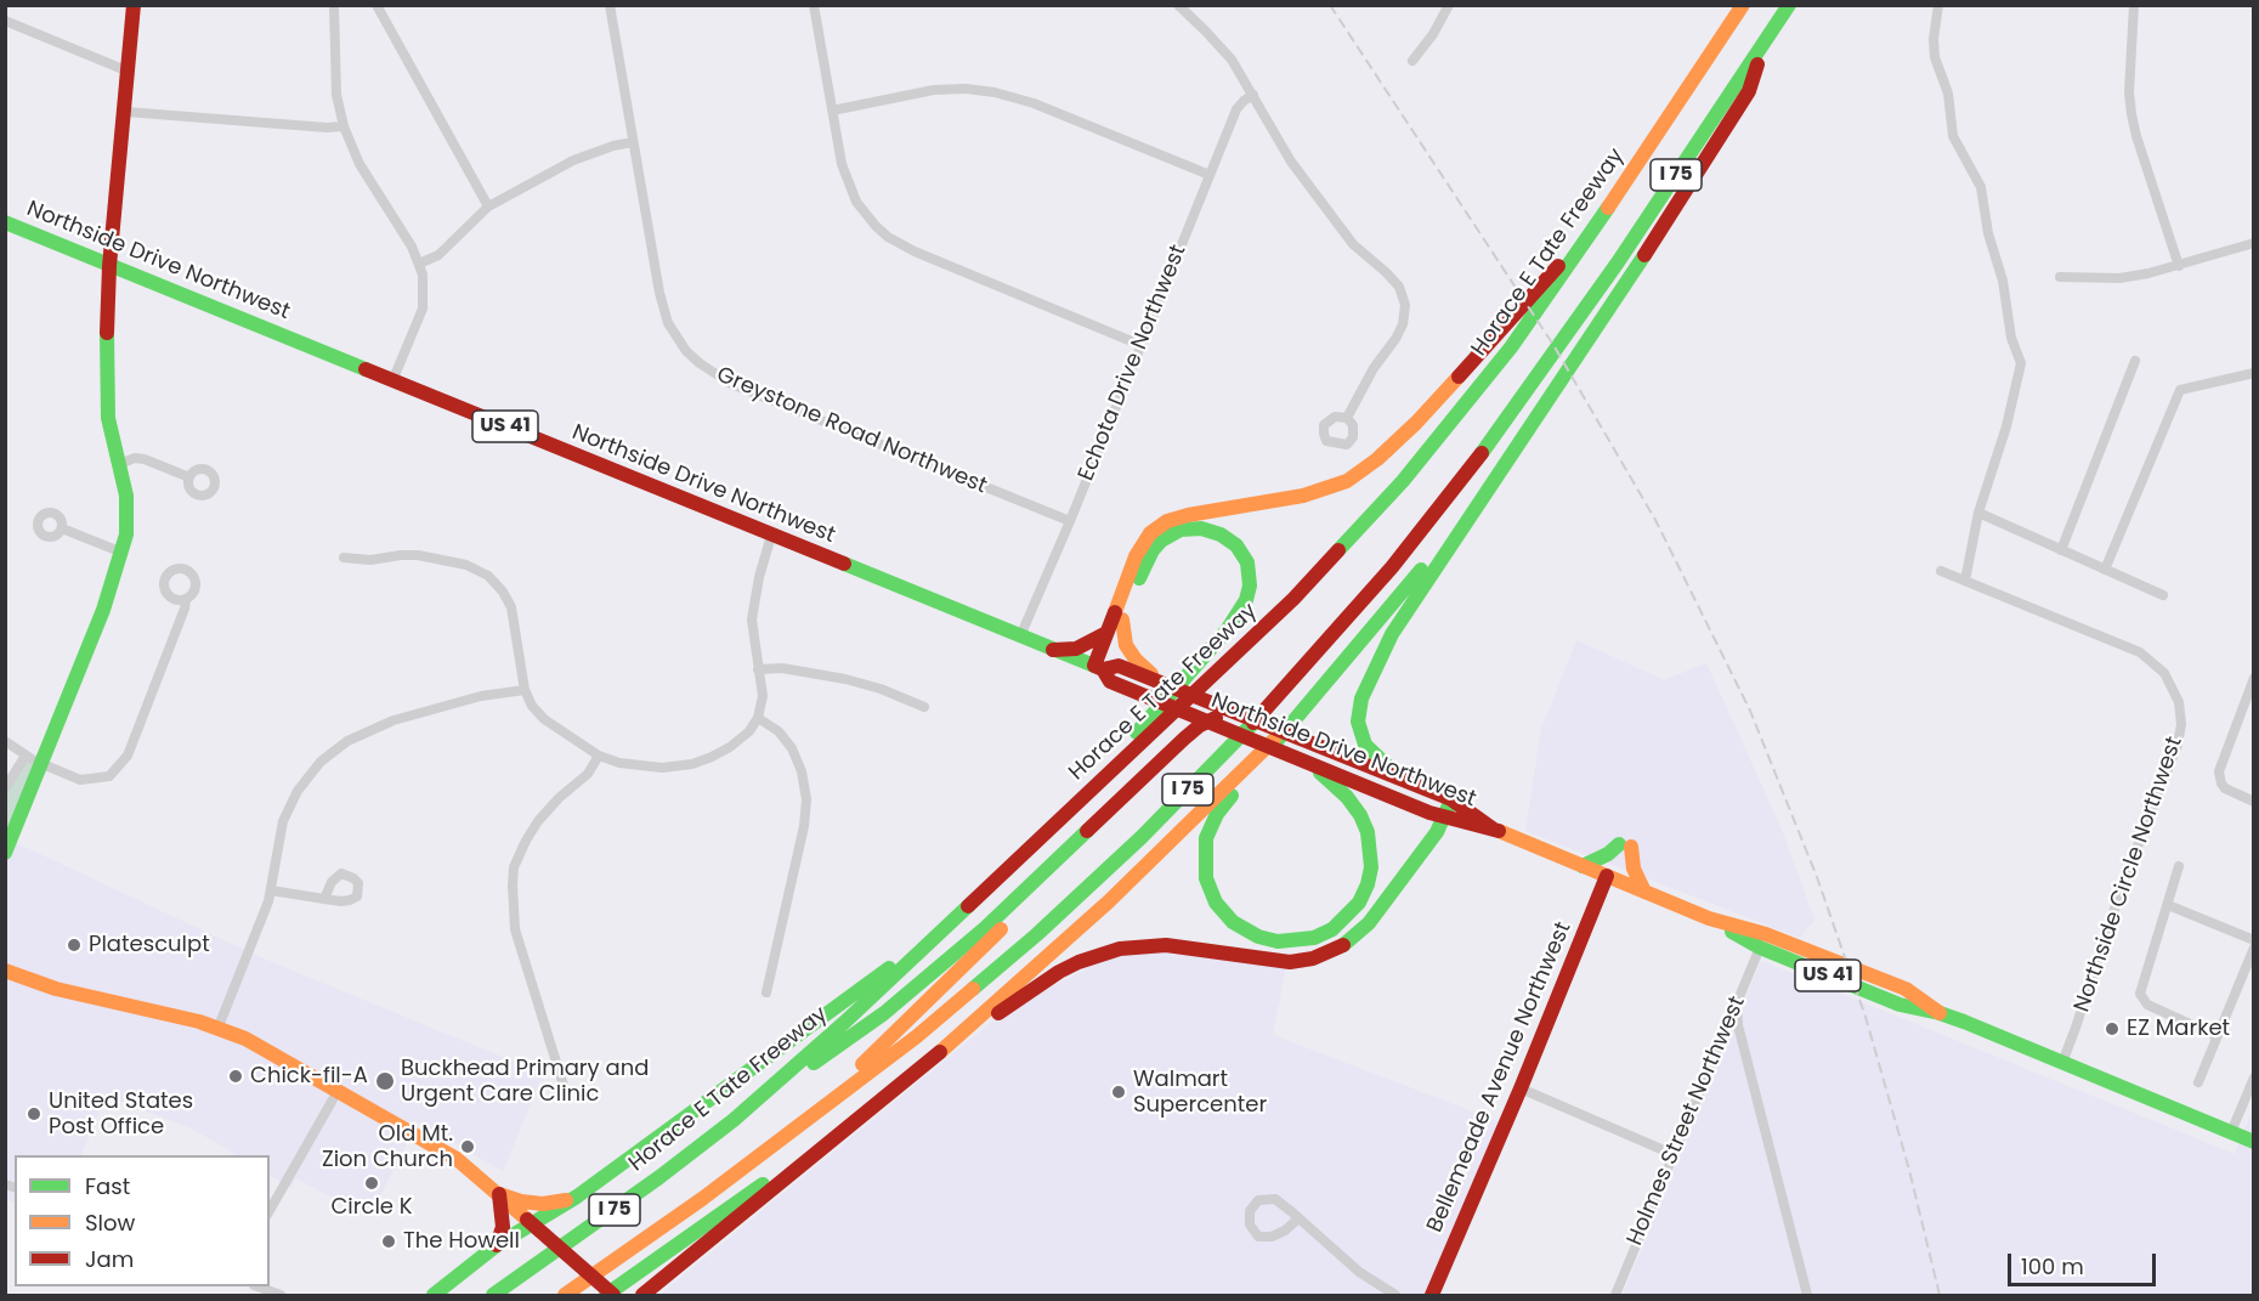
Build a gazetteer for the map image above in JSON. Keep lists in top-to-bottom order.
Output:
{
  "streets": {
    "main road": [
      "I 75",
      "Horace E Tate Freeway",
      "Northside Drive Northwest",
      "US 41",
      "Bellemeade Avenue Northwest"
    ],
    "street": [
      "Echota Drive Northwest",
      "Greystone Road Northwest",
      "Northside Circle Northwest",
      "Holmes Street Northwest"
    ]
  },
  "crossings": [
    ["Northside Drive Northwest", "Echota Drive Northwest"],
    ["Northside Drive Northwest", "Northside Circle Northwest"],
    ["Northside Drive Northwest", "Bellemeade Avenue Northwest"],
    ["Northside Drive Northwest", "Holmes Street Northwest"],
    ["Echota Drive Northwest", "Greystone Road Northwest"]
  ],
  "places": [
    "Platesculpt",
    "EZ Market",
    "Chick-fil-A",
    "Buckhead Primary and Urgent Care Clinic",
    "Walmart Supercenter",
    "United States Post Office",
    "Old Mt. Zion Church",
    "Circle K",
    "The Howell"
  ],
  "legend": ["Fast", "Slow", "Jam"],
  "scale_bar": "100 m"
}
